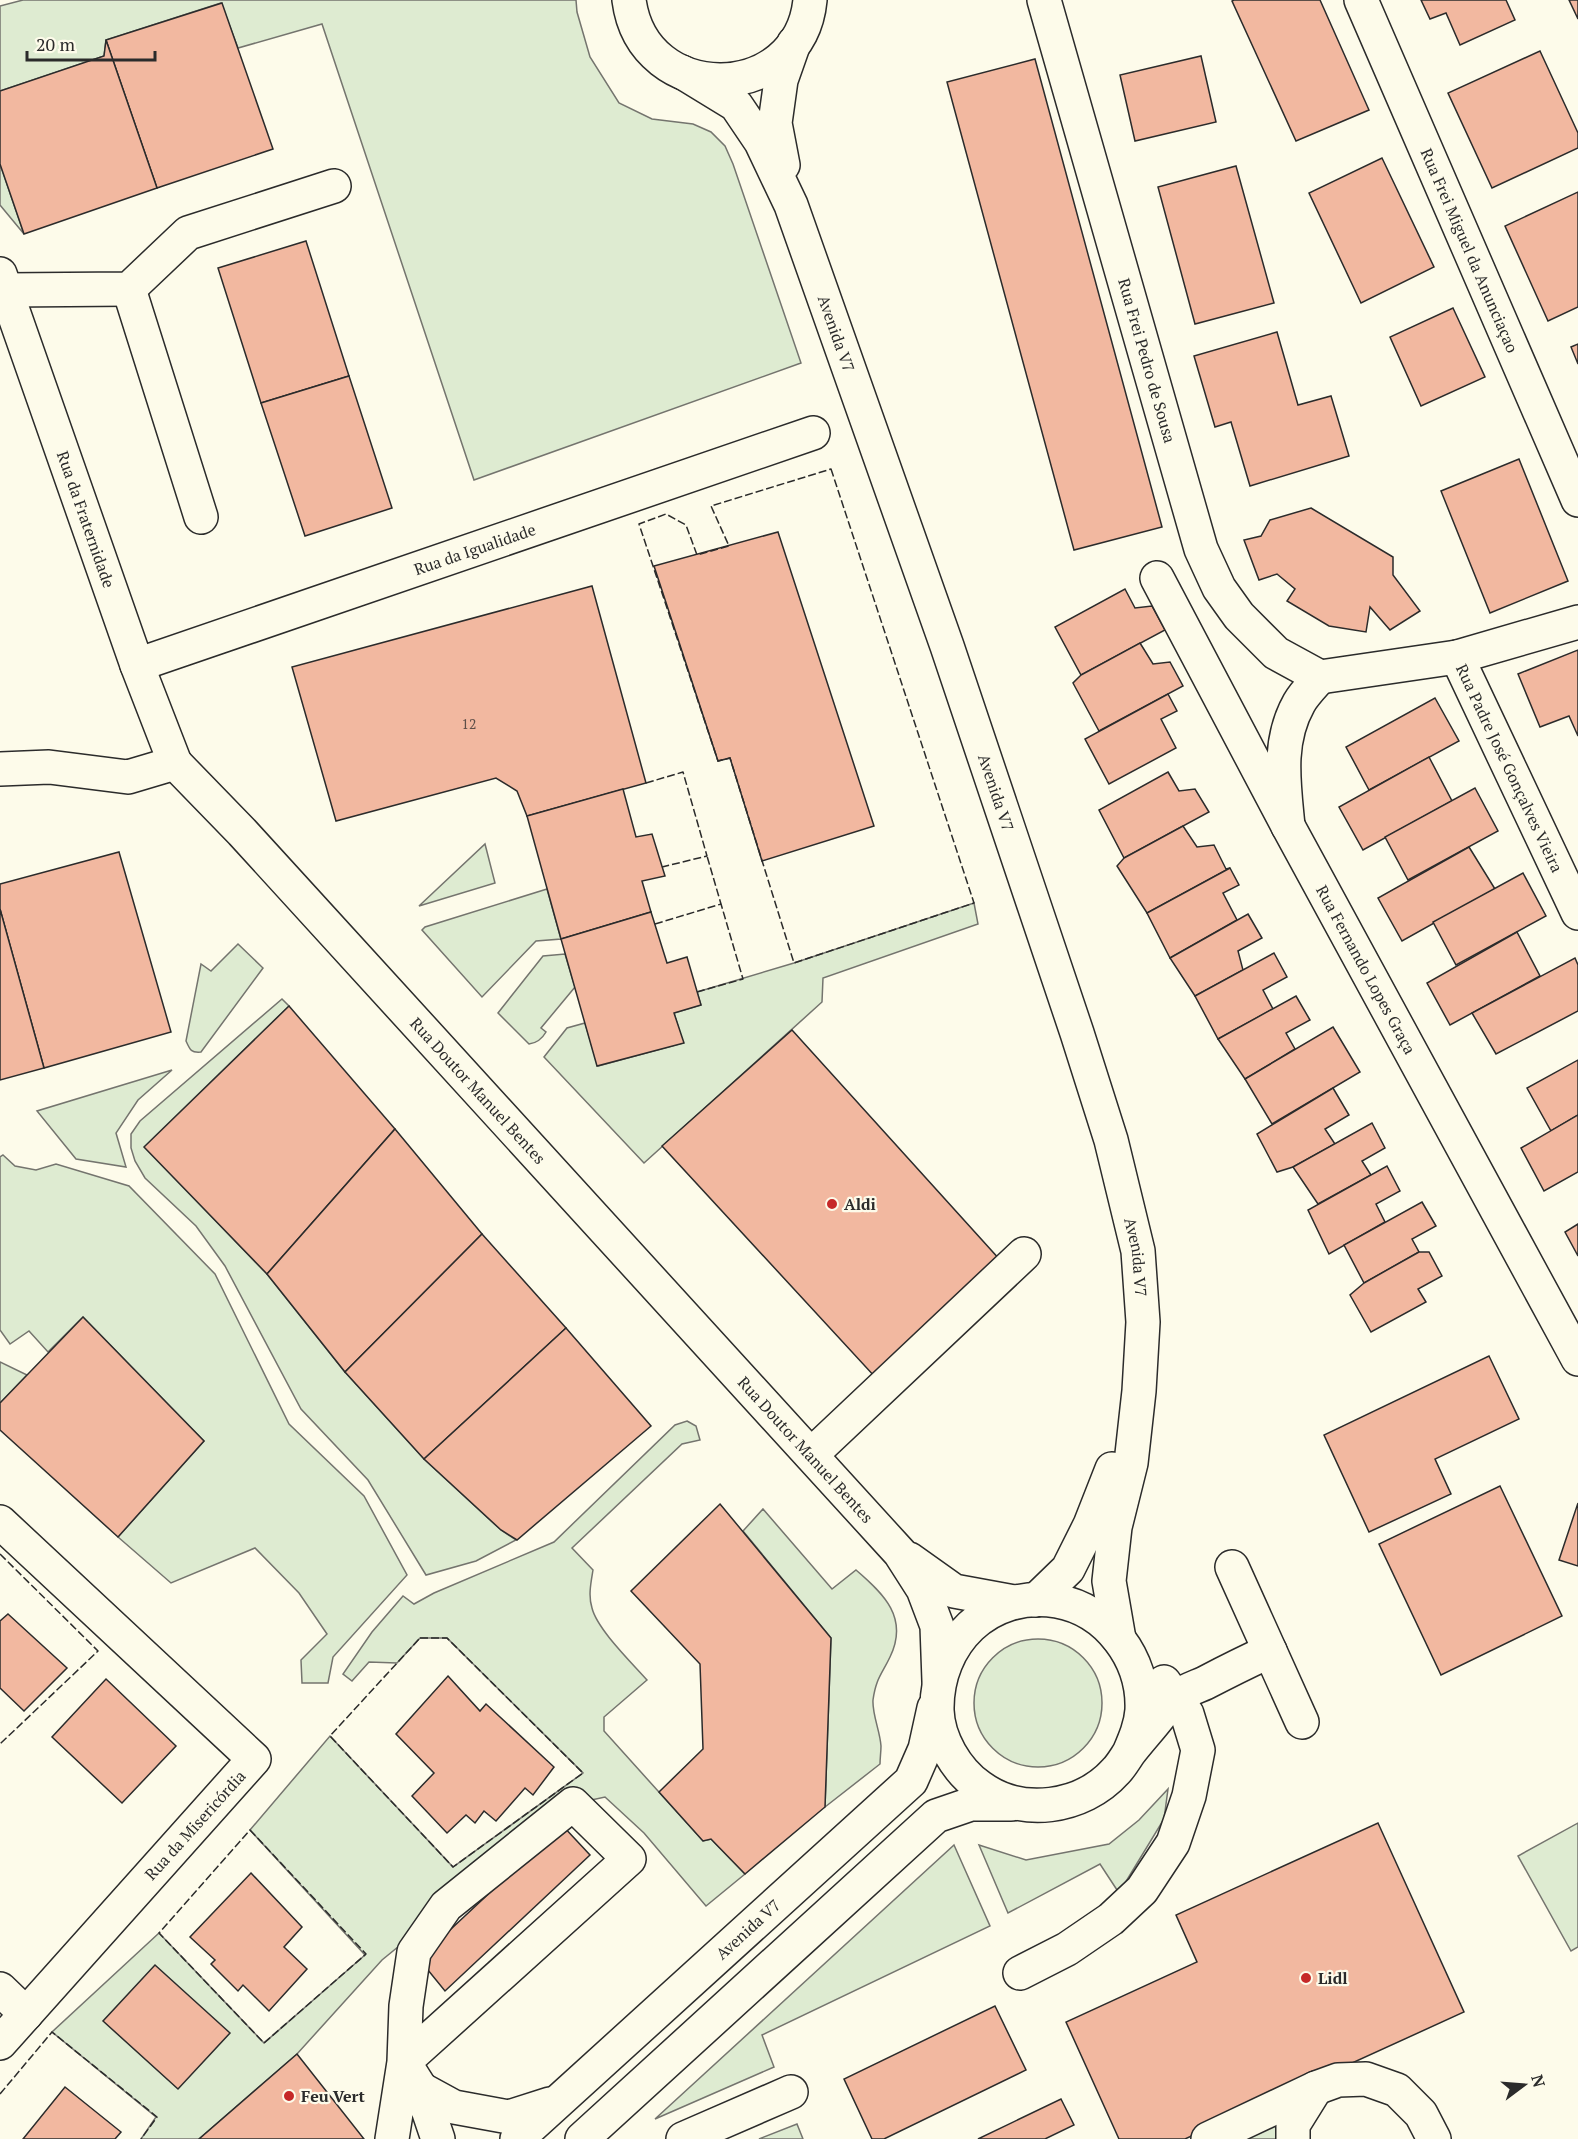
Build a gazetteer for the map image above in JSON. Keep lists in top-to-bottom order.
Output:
{
  "streets": {
    "street": [
      "Rua Frei Miguel da Anunciaçao",
      "Avenida V7",
      "Rua Frei Pedro de Sousa",
      "Rua da Fraternidade",
      "Rua da Igualidade",
      "Rua Padre José Gonçalves Vieira",
      "Rua Fernando Lopes Graça",
      "Rua Doutor Manuel Bentes",
      "Rua da Misericórdia"
    ]
  },
  "crossings": [
    ["Rua da Fraternidade", "Rua da Igualidade"],
    ["Rua da Fraternidade", "Rua Doutor Manuel Bentes"]
  ],
  "places": ["Aldi", "Lidl", "Feu Vert"],
  "house_numbers": ["12"],
  "scale_bar": "20 m",
  "north": "right"
}
